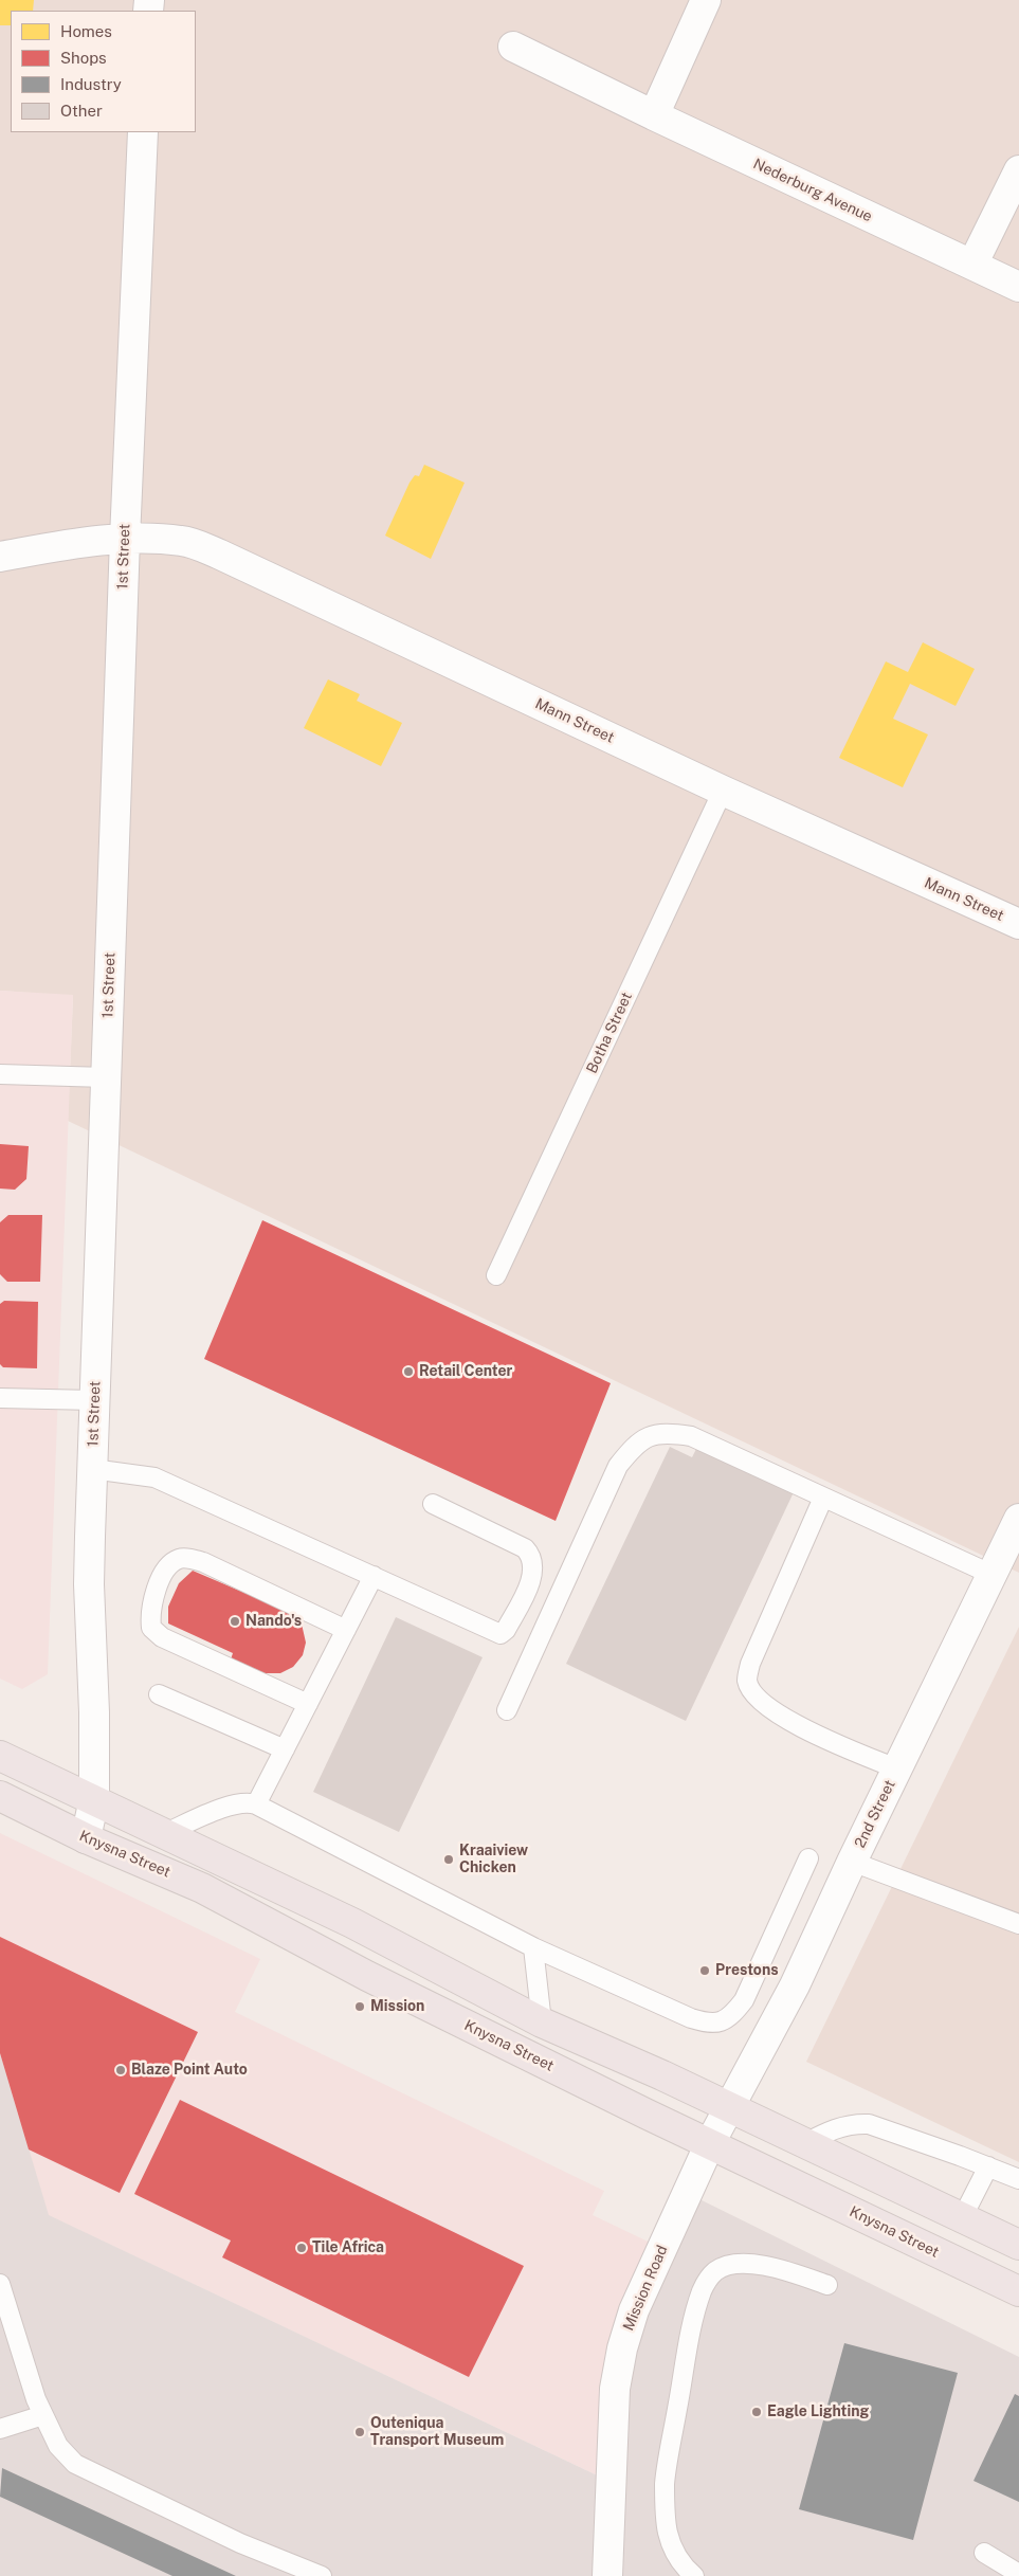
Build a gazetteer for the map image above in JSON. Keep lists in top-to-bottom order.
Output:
{
  "streets": {
    "highway": ["Knysna Street"],
    "street": [
      "Nederburg Avenue",
      "1st Street",
      "Mann Street",
      "2nd Street",
      "Mission Road"
    ],
    "lane": ["Botha Street"]
  },
  "crossings": [
    ["1st Street", "Mann Street"],
    ["1st Street", "Knysna Street"],
    ["Mann Street", "Botha Street"],
    ["2nd Street", "Mission Road"],
    ["Knysna Street", "Mission Road"]
  ],
  "places": [
    "Retail Center",
    "Nando's",
    "Kraaiview Chicken",
    "Prestons",
    "Mission",
    "Blaze Point Auto",
    "Tile Africa",
    "Eagle Lighting",
    "Outeniqua Transport Museum"
  ],
  "legend": [
    "Homes",
    "Shops",
    "Industry",
    "Other"
  ]
}
